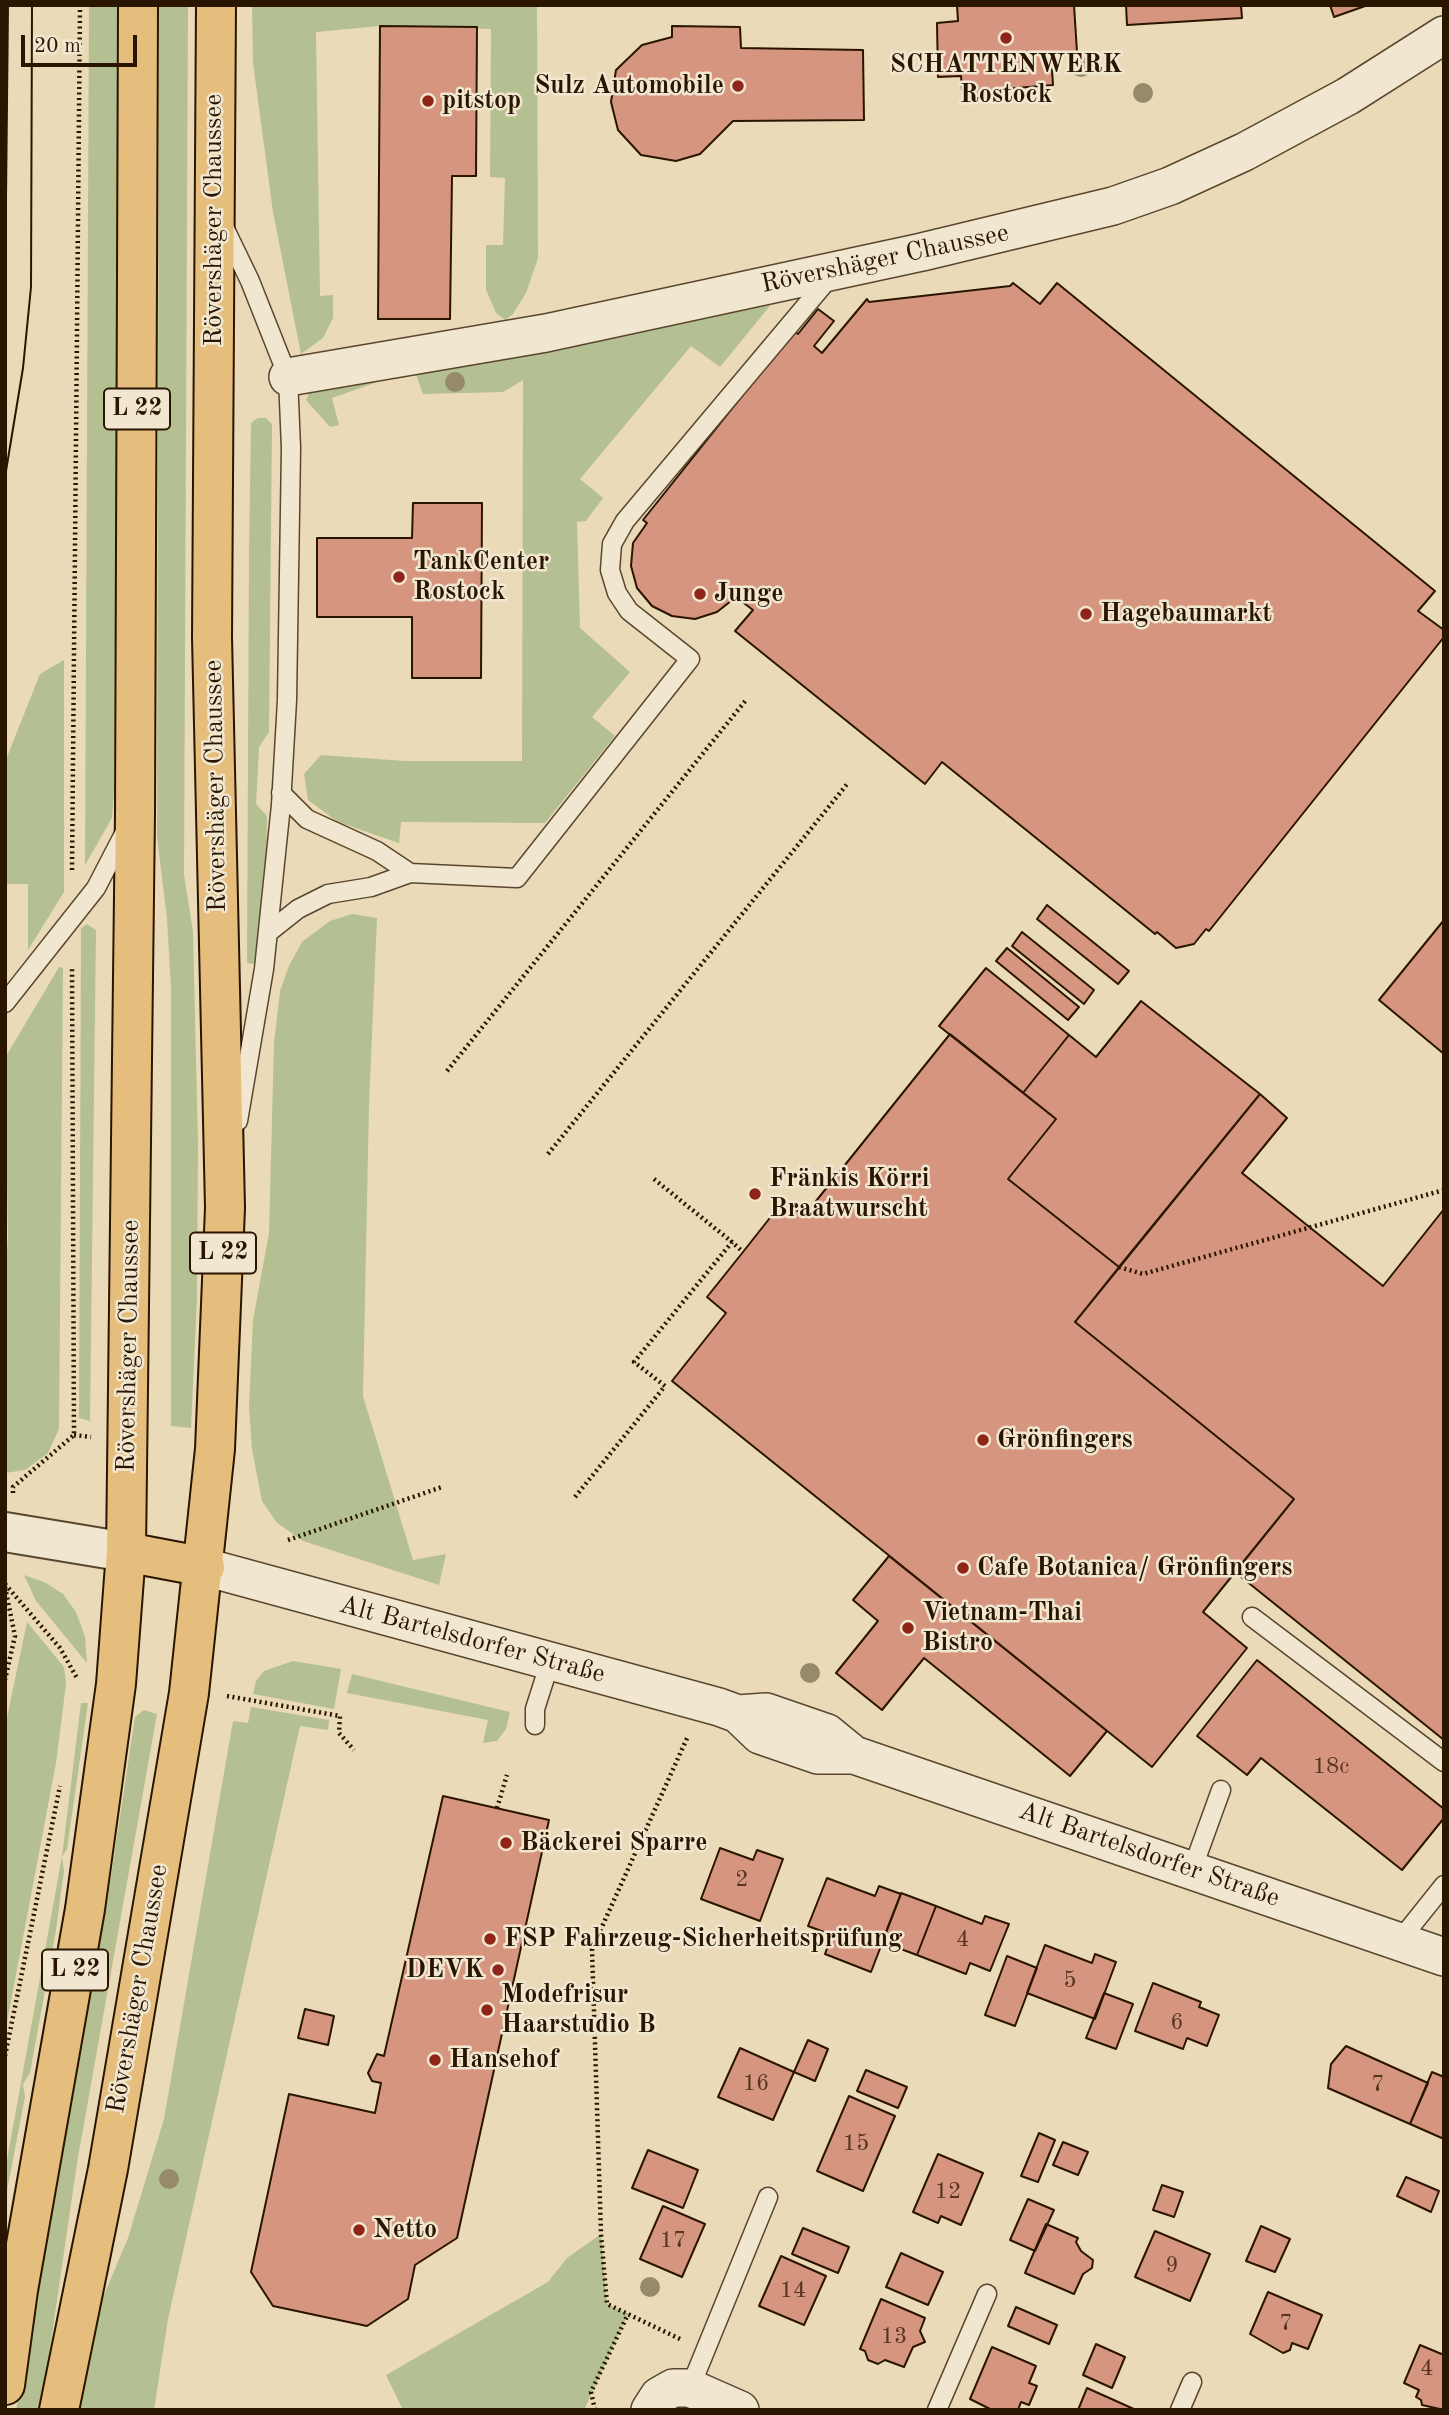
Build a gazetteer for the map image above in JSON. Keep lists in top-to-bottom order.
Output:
{
  "streets": {
    "main road": ["Rövershäger Chaussee", "L 22"],
    "street": ["Alt Bartelsdorfer Straße"]
  },
  "crossings": [
    ["Rövershäger Chaussee", "Alt Bartelsdorfer Straße"]
  ],
  "places": [
    "SCHATTENWERK Rostock",
    "Sulz Automobile",
    "pitstop",
    "TankCenter Rostock",
    "Junge",
    "Hagebaumarkt",
    "Fränkis Körri Braatwurscht",
    "Grönfingers",
    "Cafe Botanica/ Grönfingers",
    "Vietnam-Thai Bistro",
    "Bäckerei Sparre",
    "FSP Fahrzeug-Sicherheitsprüfung",
    "DEVK",
    "Modefrisur Haarstudio B",
    "Hansehof",
    "Netto"
  ],
  "house_numbers": [
    "18c",
    "2",
    "4",
    "5",
    "6",
    "16",
    "7",
    "15",
    "12",
    "17",
    "9",
    "14",
    "7",
    "13",
    "4"
  ],
  "scale_bar": "20 m"
}
